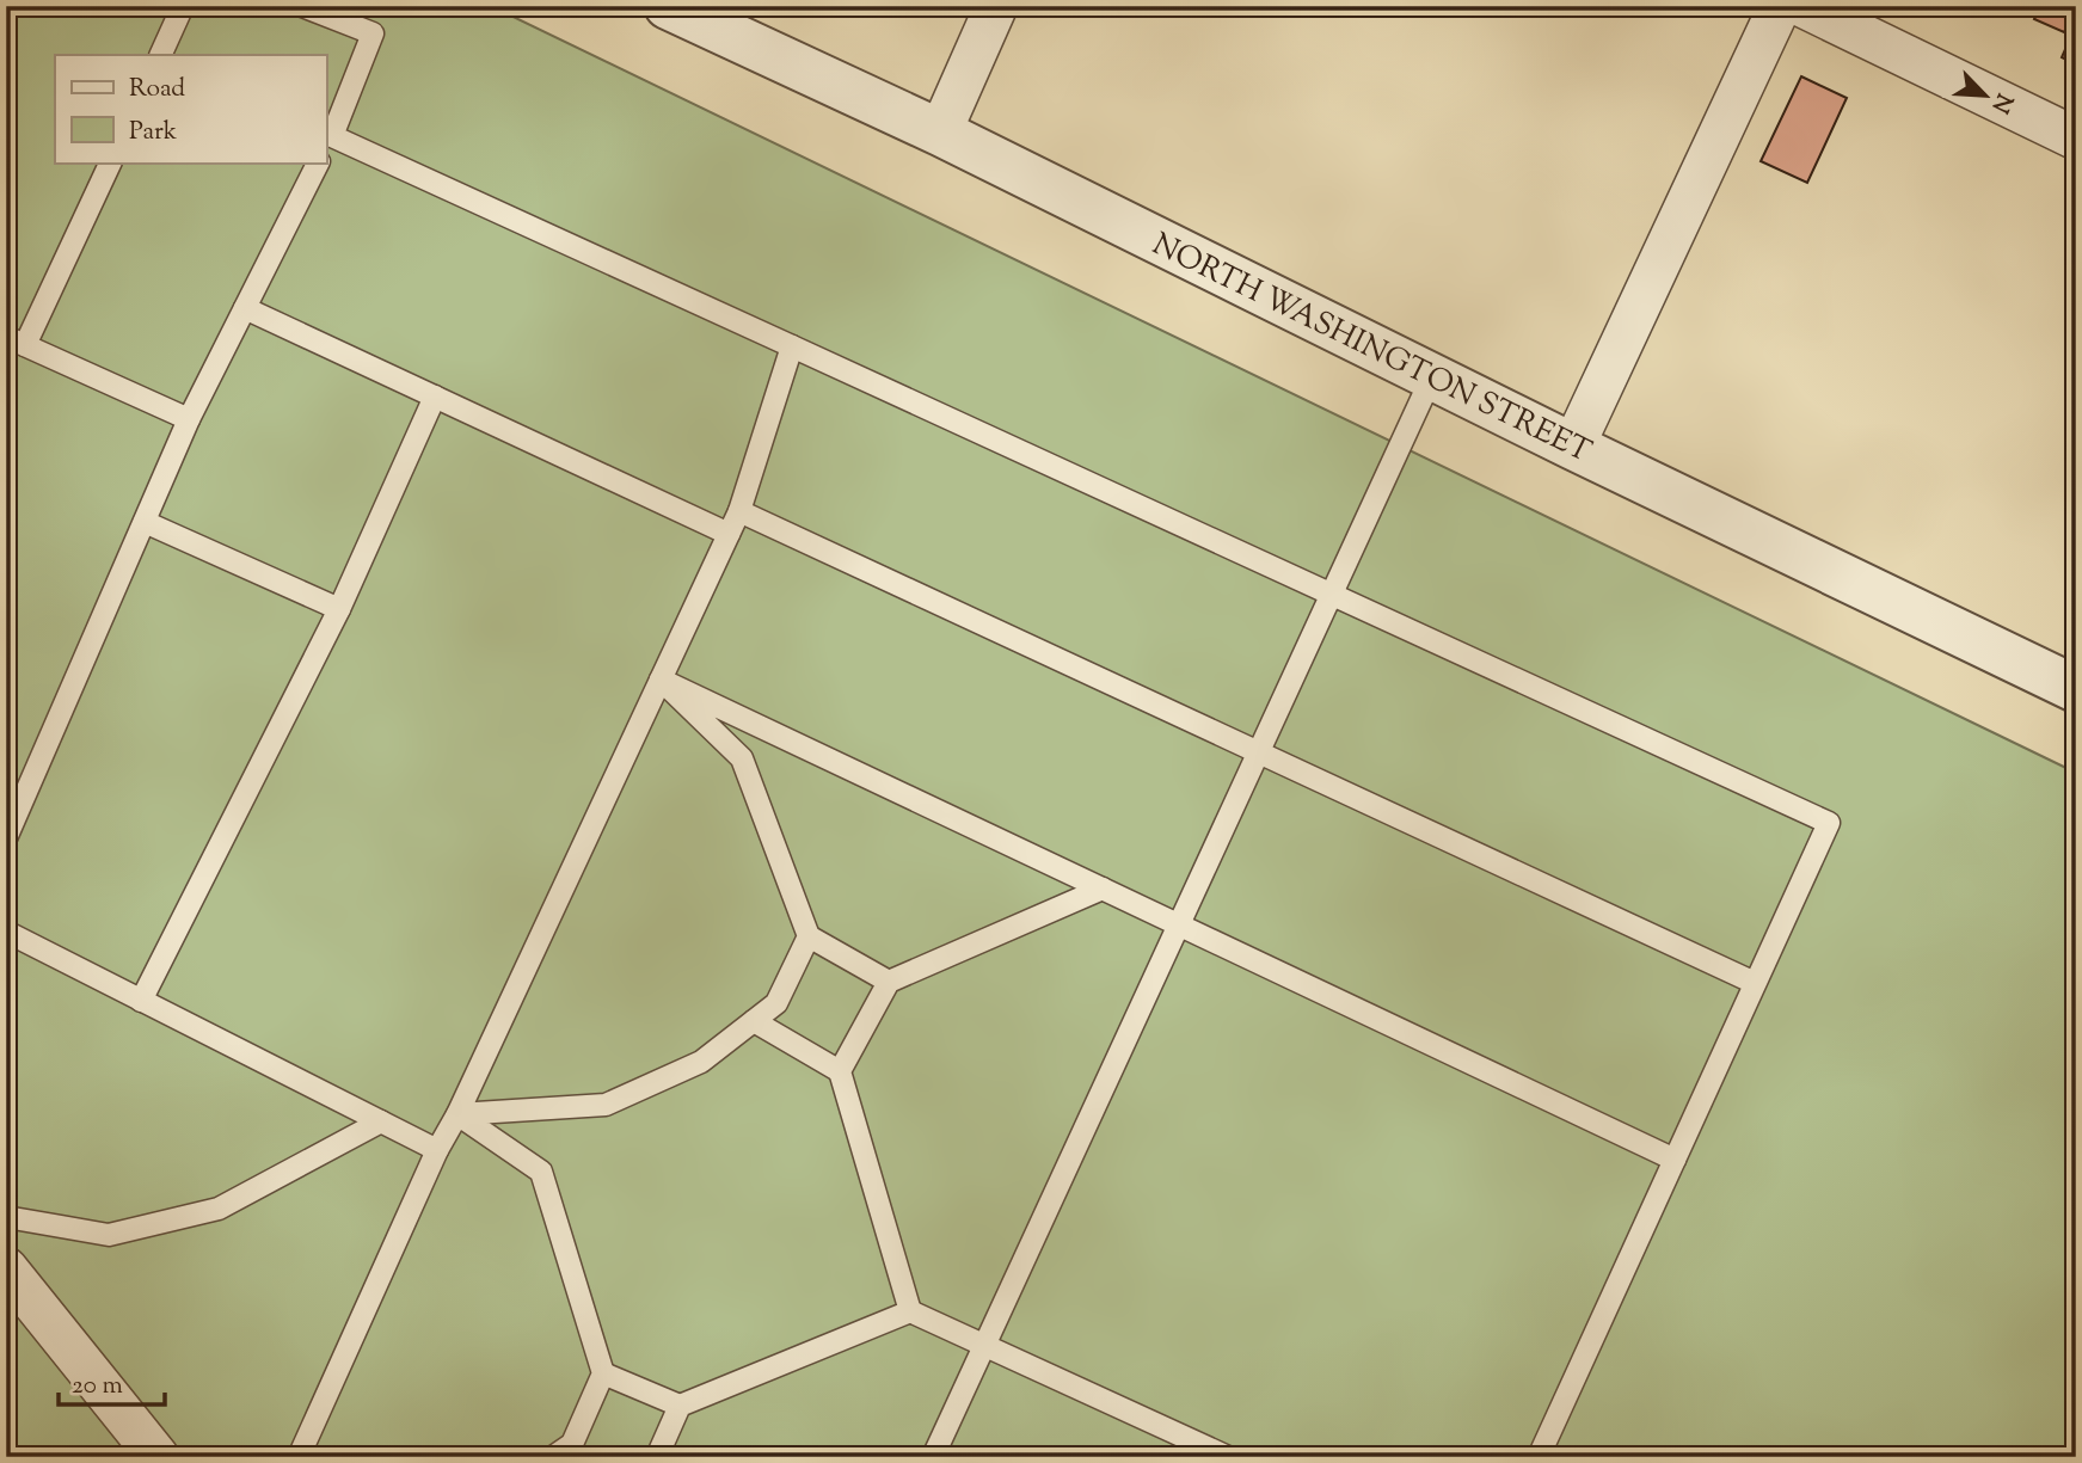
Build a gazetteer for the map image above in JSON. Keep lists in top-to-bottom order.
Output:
{
  "streets": {
    "street": ["NORTH WASHINGTON STREET"]
  },
  "legend": ["Road", "Park"],
  "scale_bar": "20 m",
  "north": "bottom right"
}
